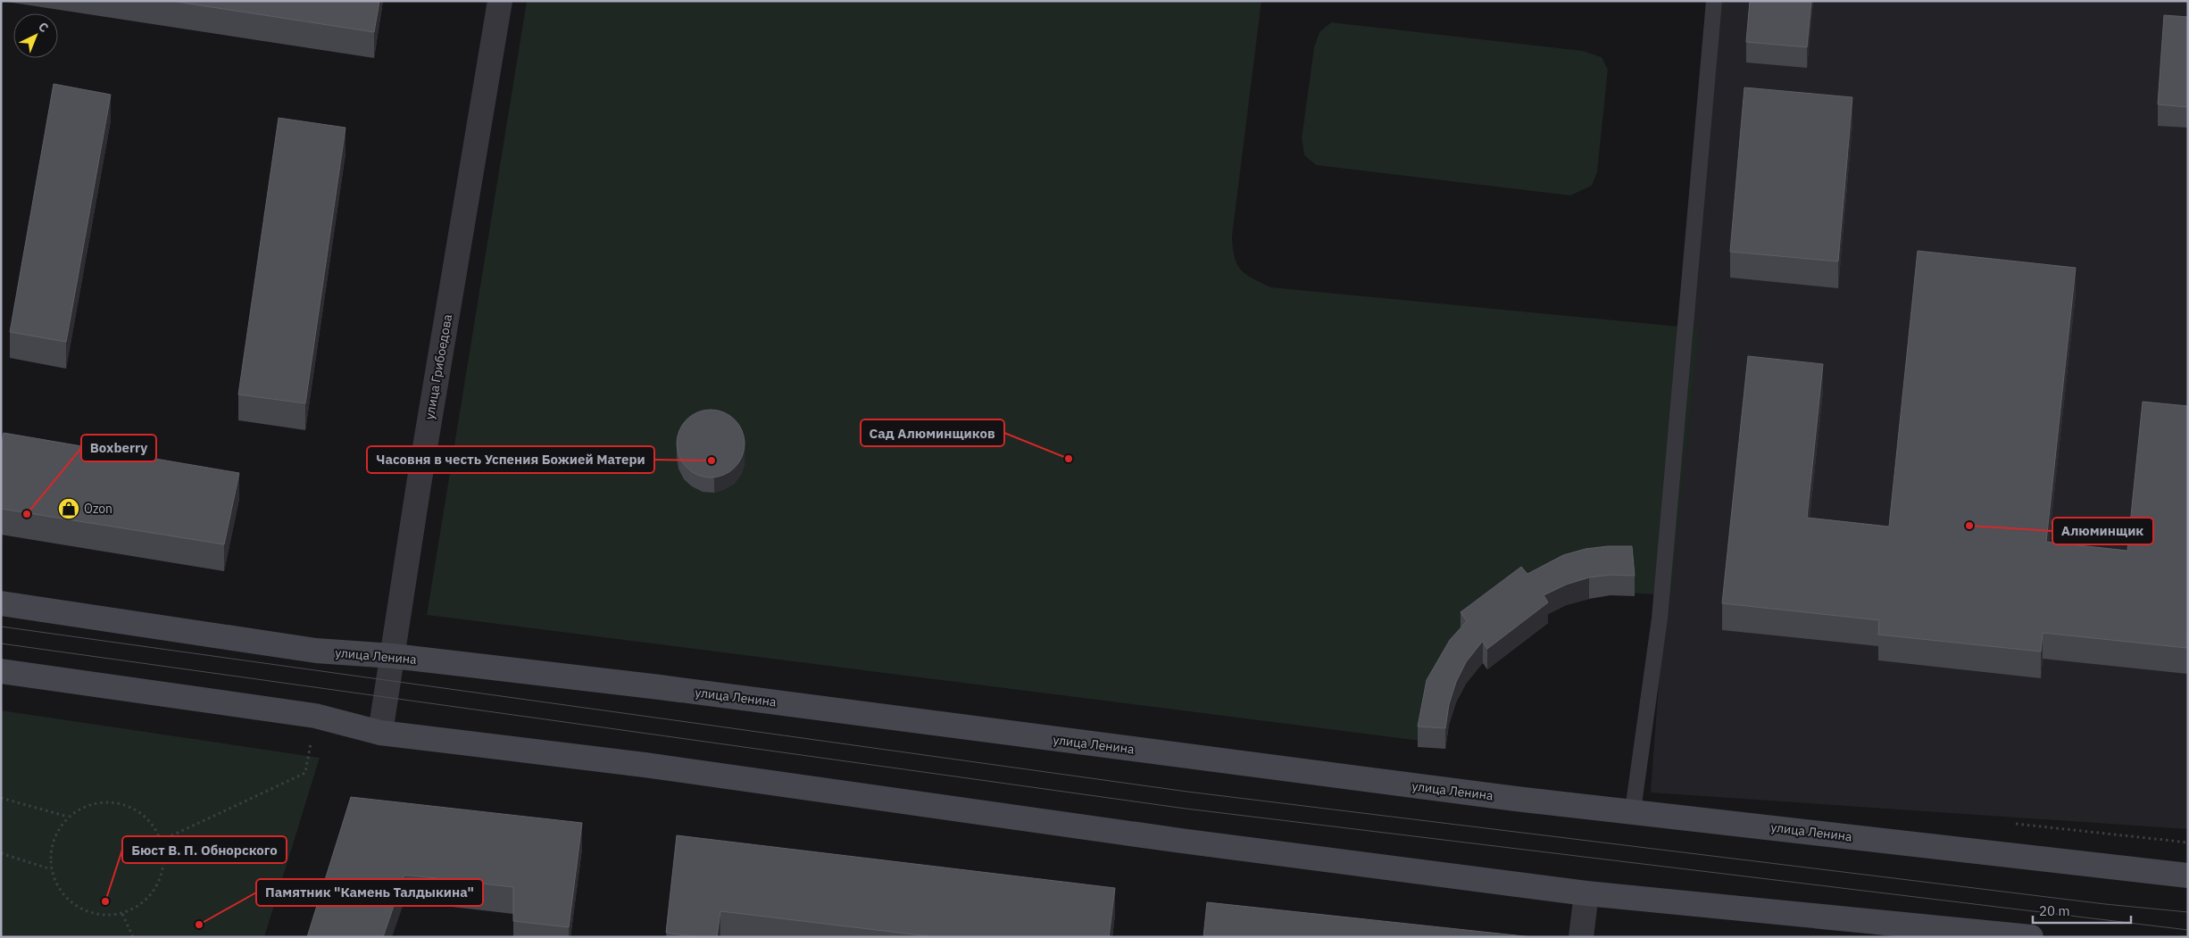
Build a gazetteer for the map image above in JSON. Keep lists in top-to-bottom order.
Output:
{
  "streets": {
    "main road": ["улица Ленина"],
    "street": ["улица Грибоедова"]
  },
  "crossings": [
    ["улица Грибоедова", "улица Ленина"]
  ],
  "places": {
    "other": [
      "Сад Алюминщиков",
      "Часовня в честь Успения Божией Матери",
      "Boxberry",
      "Алюминщик",
      "Бюст В. П. Обнорского",
      "Памятник \"Камень Талдыкина\""
    ],
    "shop": ["Ozon"]
  },
  "scale_bar": "20 m",
  "north": "top right"
}
